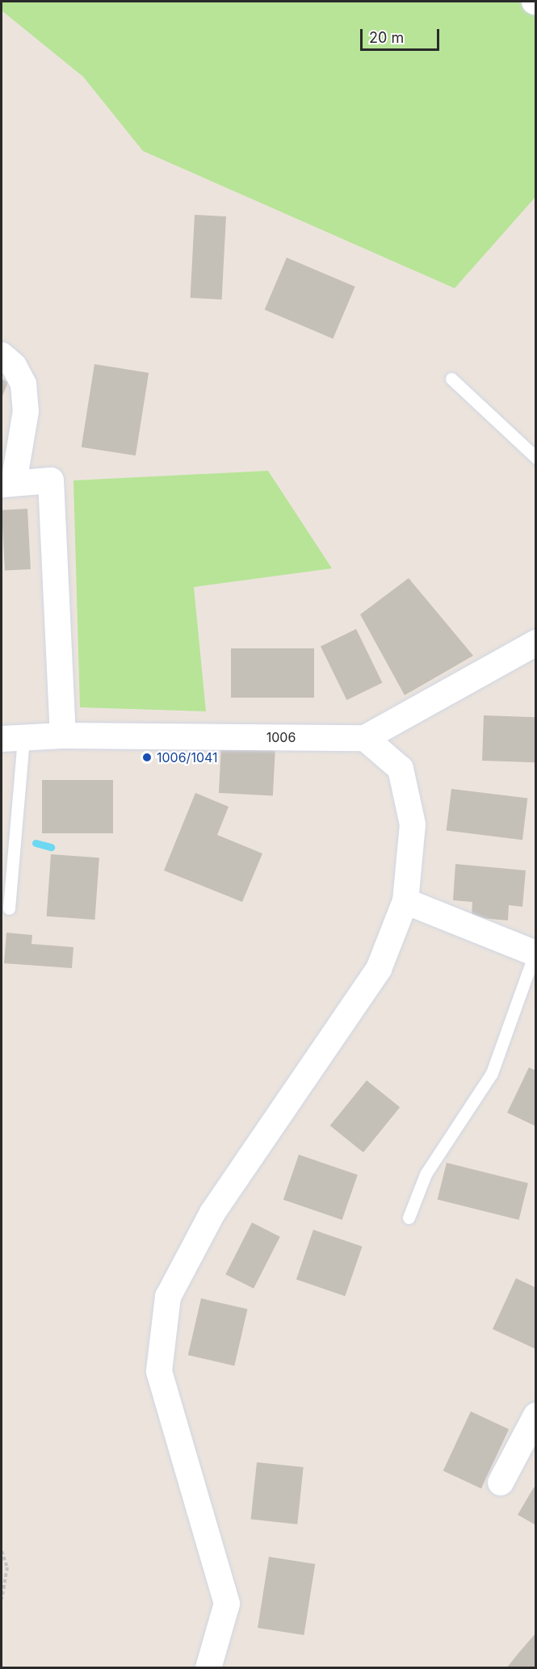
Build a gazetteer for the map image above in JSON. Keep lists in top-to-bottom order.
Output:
{
  "streets": {
    "street": ["1006"]
  },
  "places": ["1006/1041"],
  "scale_bar": "20 m"
}
